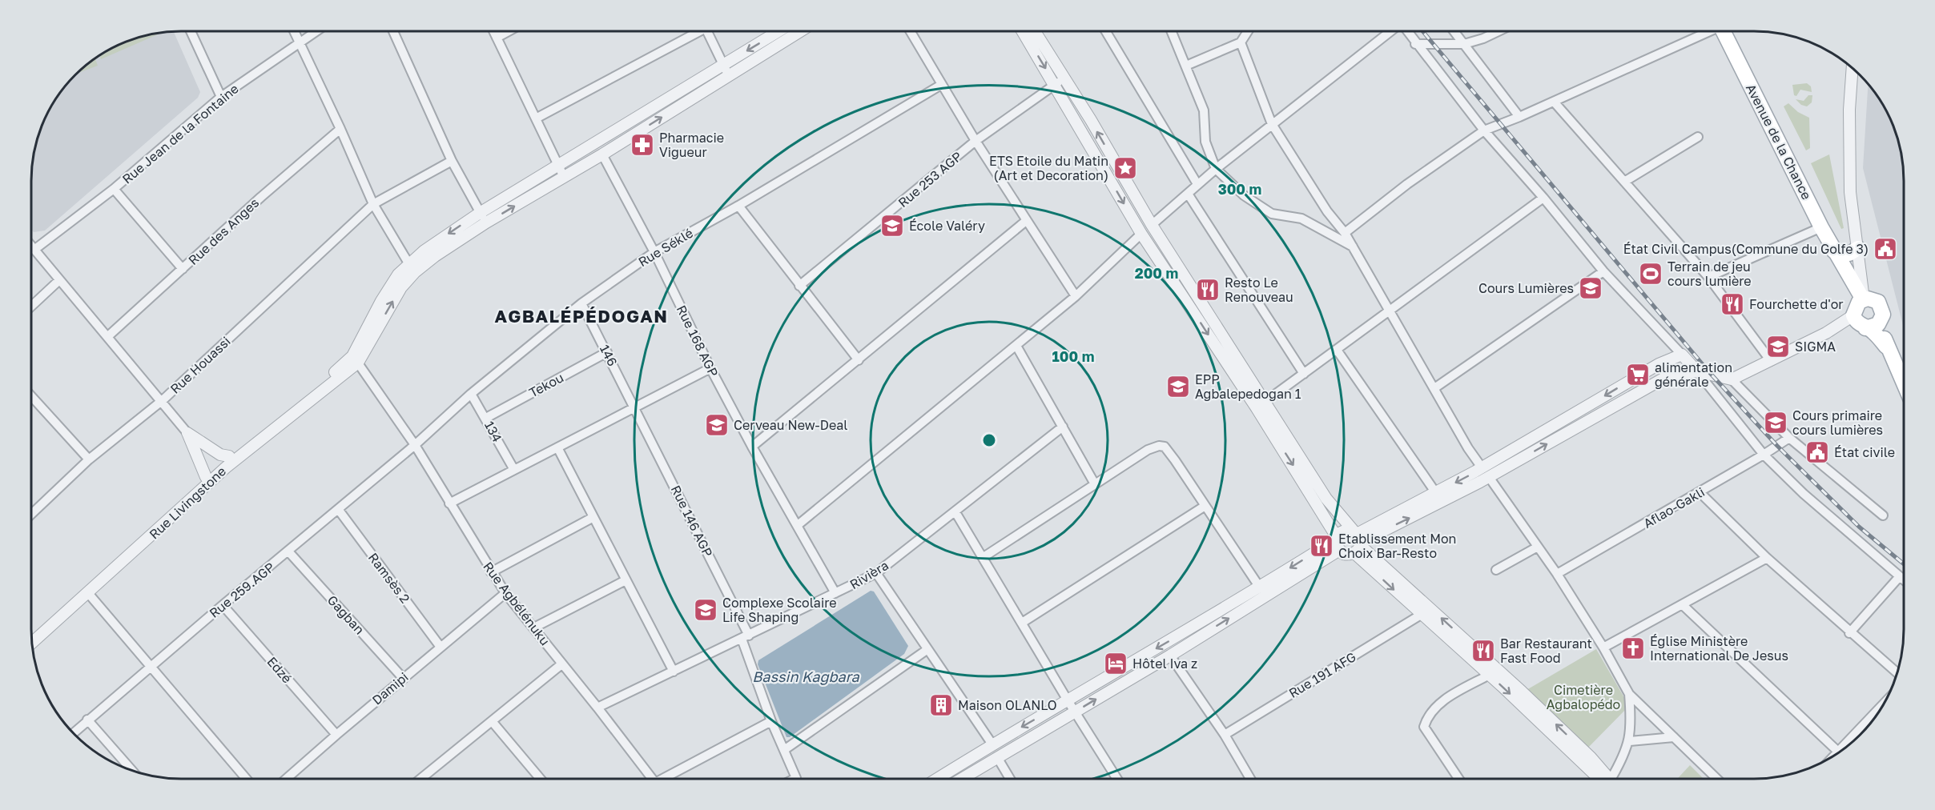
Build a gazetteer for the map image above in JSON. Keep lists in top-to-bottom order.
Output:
{
  "streets": {
    "main road": ["Avenue de la Chance"],
    "street": [
      "Rue Jean de la Fontaine",
      "Rue 253 AGP",
      "Rue des Anges",
      "Rue Séklé",
      "Rue 168 AGP",
      "146",
      "Rue Houassi",
      "Tekou",
      "134",
      "Rue Livingstone",
      "Aflao-Gakli",
      "Rue 146 AGP",
      "Rivièra",
      "Ramsès 2",
      "Rue 259.AGP",
      "Rue Agbélénuku",
      "Gagban",
      "Edzé",
      "Rue 191 AFG",
      "Damipi"
    ]
  },
  "crossings": [
    ["Rue Séklé", "Rue 168 AGP"],
    ["Rue Séklé", "146"],
    ["Rue Séklé", "134"],
    ["Rue Séklé", "Rue 259.AGP"],
    ["Rue Séklé", "Rue Agbélénuku"],
    ["Rue 168 AGP", "Rivièra"],
    ["146", "Tekou"],
    ["146", "Rue 146 AGP"],
    ["Tekou", "134"],
    ["Rue Livingstone", "Rue Agbélénuku"],
    ["Rue 146 AGP", "Rivièra"],
    ["Rivièra", "Rue Agbélénuku"],
    ["Ramsès 2", "Rue 259.AGP"],
    ["Ramsès 2", "Damipi"],
    ["Rue 259.AGP", "Rue Agbélénuku"],
    ["Rue 259.AGP", "Gagban"],
    ["Rue 259.AGP", "Edzé"],
    ["Rue Agbélénuku", "Damipi"],
    ["Gagban", "Damipi"],
    ["Edzé", "Damipi"]
  ],
  "districts": ["AGBALÉPÉDOGAN"],
  "water": ["Bassin Kagbara"],
  "parks": ["Cimetière Agbalopédo"],
  "places": {
    "pharmacy": ["Pharmacie Vigueur"],
    "place": ["ETS Etoile du Matin (Art et Decoration)"],
    "school or university": [
      "École Valéry",
      "Cours Lumières",
      "SIGMA",
      "EPP Agbalepedogan 1",
      "Cours primaire cours lumières",
      "Cerveau New-Deal",
      "Complexe Scolaire Life Shaping"
    ],
    "public building": ["État Civil Campus(Commune du Golfe 3)", "État civile"],
    "sports": ["Terrain de jeu cours lumière"],
    "restaurant": [
      "Resto Le Renouveau",
      "Fourchette d'or",
      "Etablissement Mon Choix Bar-Resto",
      "Bar Restaurant Fast Food"
    ],
    "supermarket": ["alimentation générale"],
    "church": ["Église Ministère International De Jesus"],
    "hotel": ["Hôtel Iva z"],
    "building": ["Maison OLANLO"]
  },
  "rings": ["300 m", "200 m", "100 m"]
}
